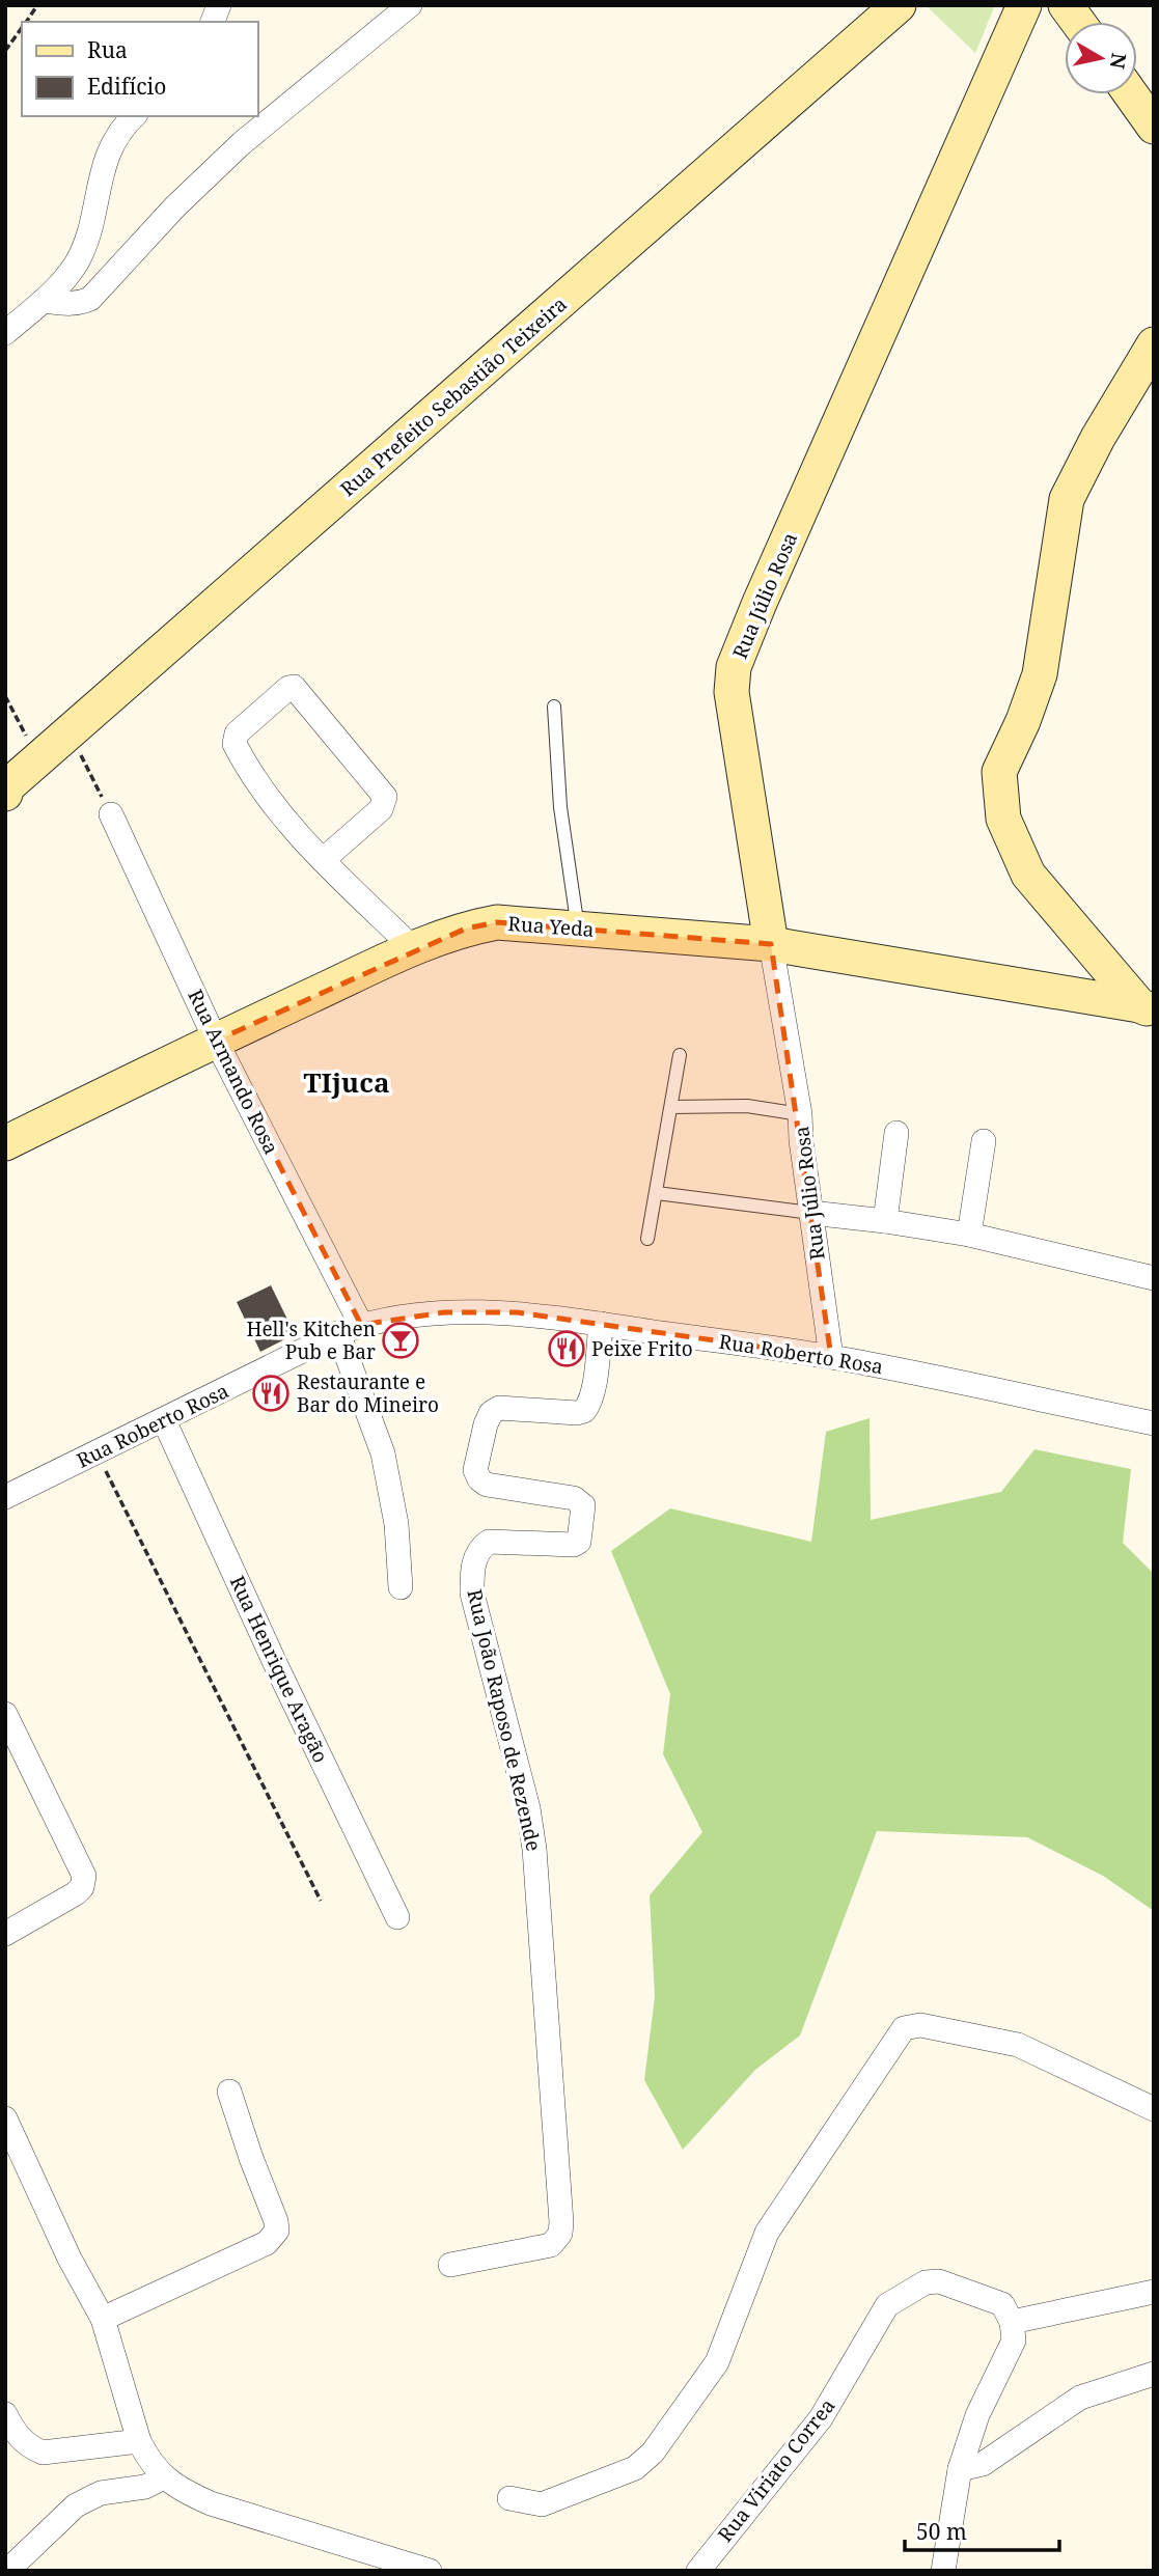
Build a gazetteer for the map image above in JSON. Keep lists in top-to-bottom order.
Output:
{
  "streets": {
    "street": [
      "Rua Prefeito Sebastião Teixeira",
      "Rua Júlio Rosa",
      "Rua Yeda",
      "Rua Armando Rosa",
      "Rua Roberto Rosa",
      "Rua Henrique Aragão",
      "Rua João Raposo de Rezende",
      "Rua Viriato Correa"
    ]
  },
  "crossings": [
    ["Rua Júlio Rosa", "Rua Yeda"],
    ["Rua Júlio Rosa", "Rua Roberto Rosa"],
    ["Rua Yeda", "Rua Armando Rosa"],
    ["Rua Armando Rosa", "Rua Roberto Rosa"],
    ["Rua Roberto Rosa", "Rua Henrique Aragão"],
    ["Rua Roberto Rosa", "Rua João Raposo de Rezende"]
  ],
  "districts": ["TIjuca"],
  "places": {
    "bar": ["Hell's Kitchen Pub e Bar"],
    "restaurant": ["Peixe Frito", "Restaurante e Bar do Mineiro"]
  },
  "legend": ["Rua", "Edifício"],
  "scale_bar": "50 m",
  "north": "right"
}
